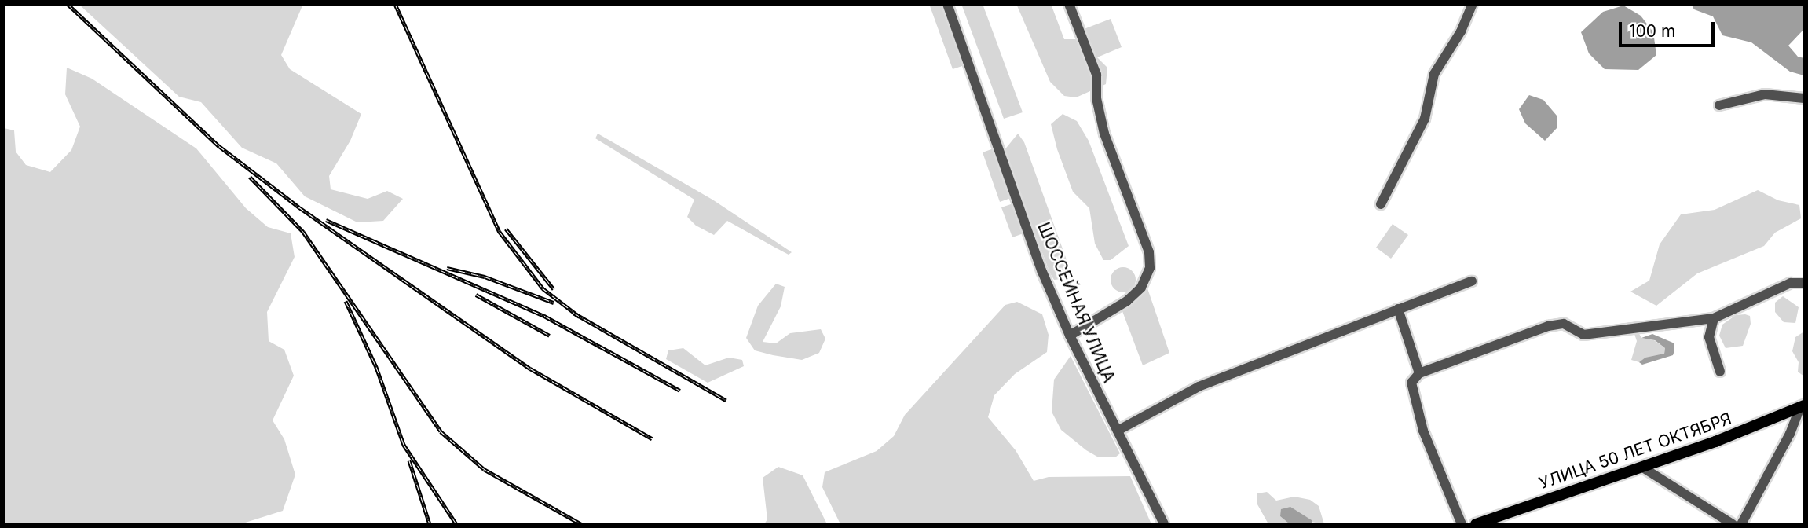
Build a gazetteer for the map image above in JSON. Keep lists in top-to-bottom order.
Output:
{
  "streets": {
    "main road": ["УЛИЦА 50 ЛЕТ ОКТЯБРЯ"],
    "street": ["ШОССЕЙНАЯ УЛИЦА"]
  },
  "scale_bar": "100 m"
}
